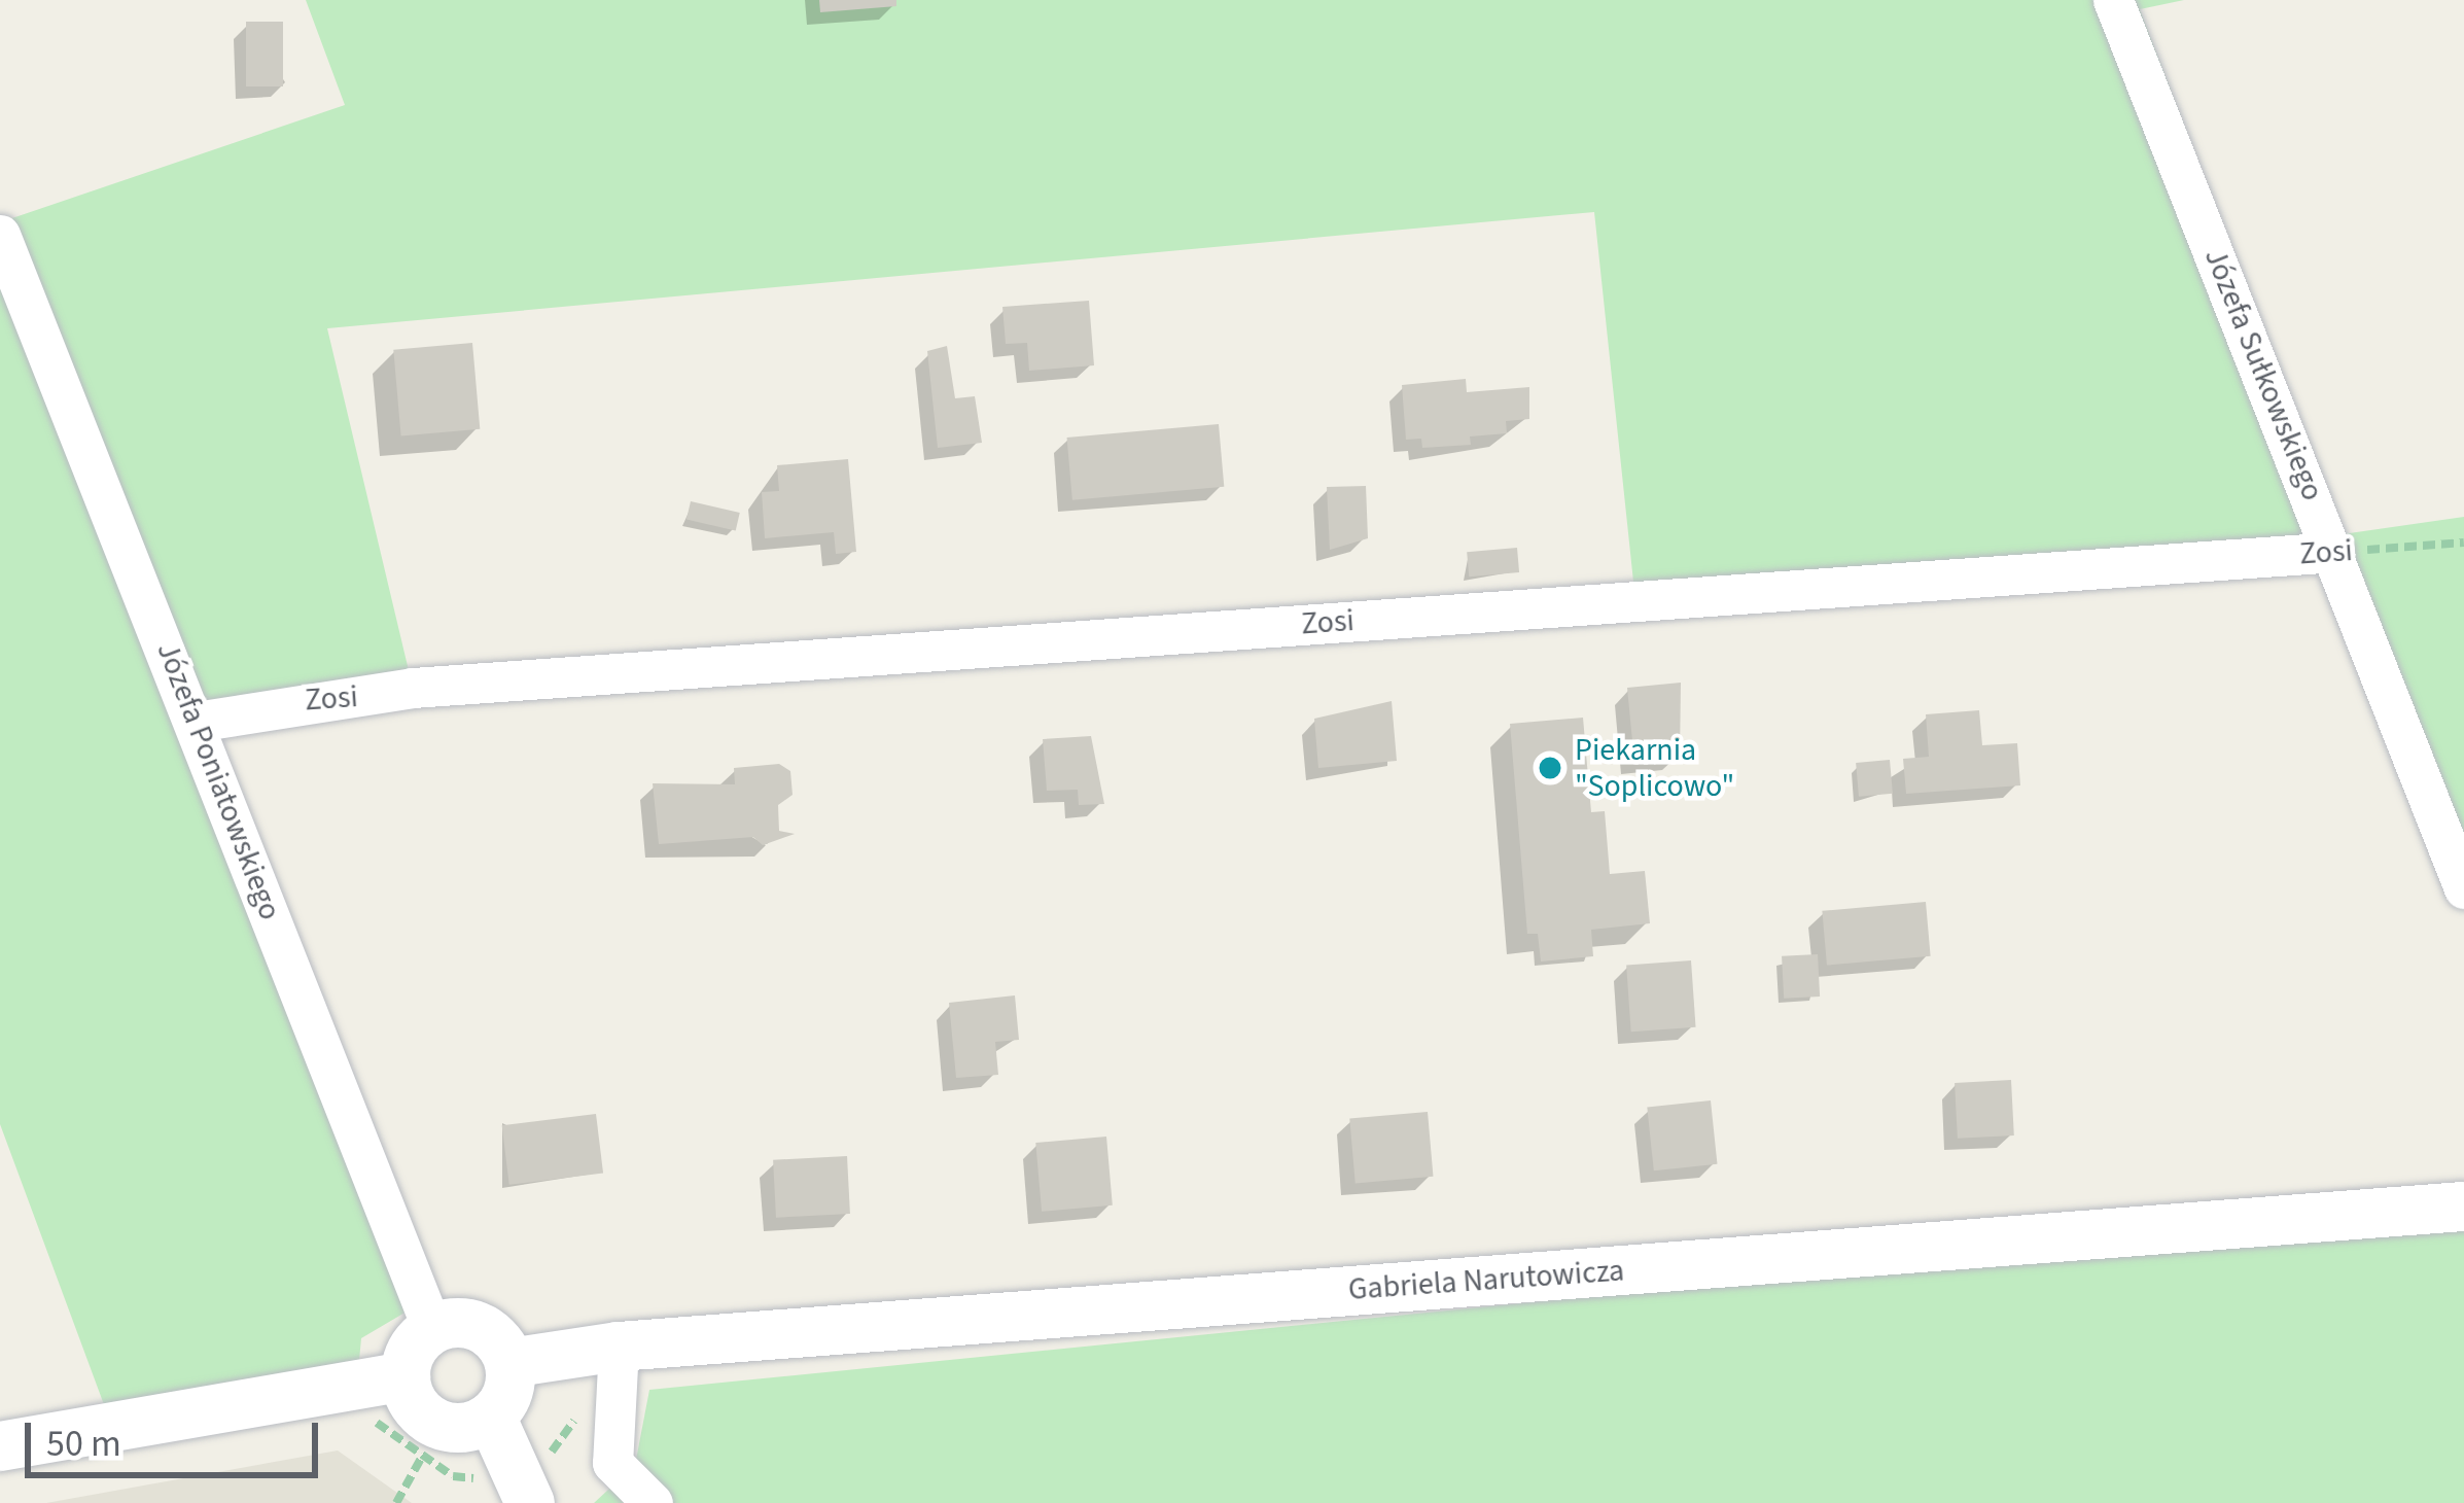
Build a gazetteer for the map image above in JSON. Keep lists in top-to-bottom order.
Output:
{
  "streets": {
    "street": [
      "Józefa Sułkowskiego",
      "Zosi",
      "Józefa Poniatowskiego",
      "Gabriela Narutowicza"
    ]
  },
  "crossings": [
    ["Józefa Sułkowskiego", "Zosi"],
    ["Zosi", "Józefa Poniatowskiego"],
    ["Józefa Poniatowskiego", "Gabriela Narutowicza"]
  ],
  "places": ["Piekarnia \"Soplicowo\""],
  "scale_bar": "50 m"
}
